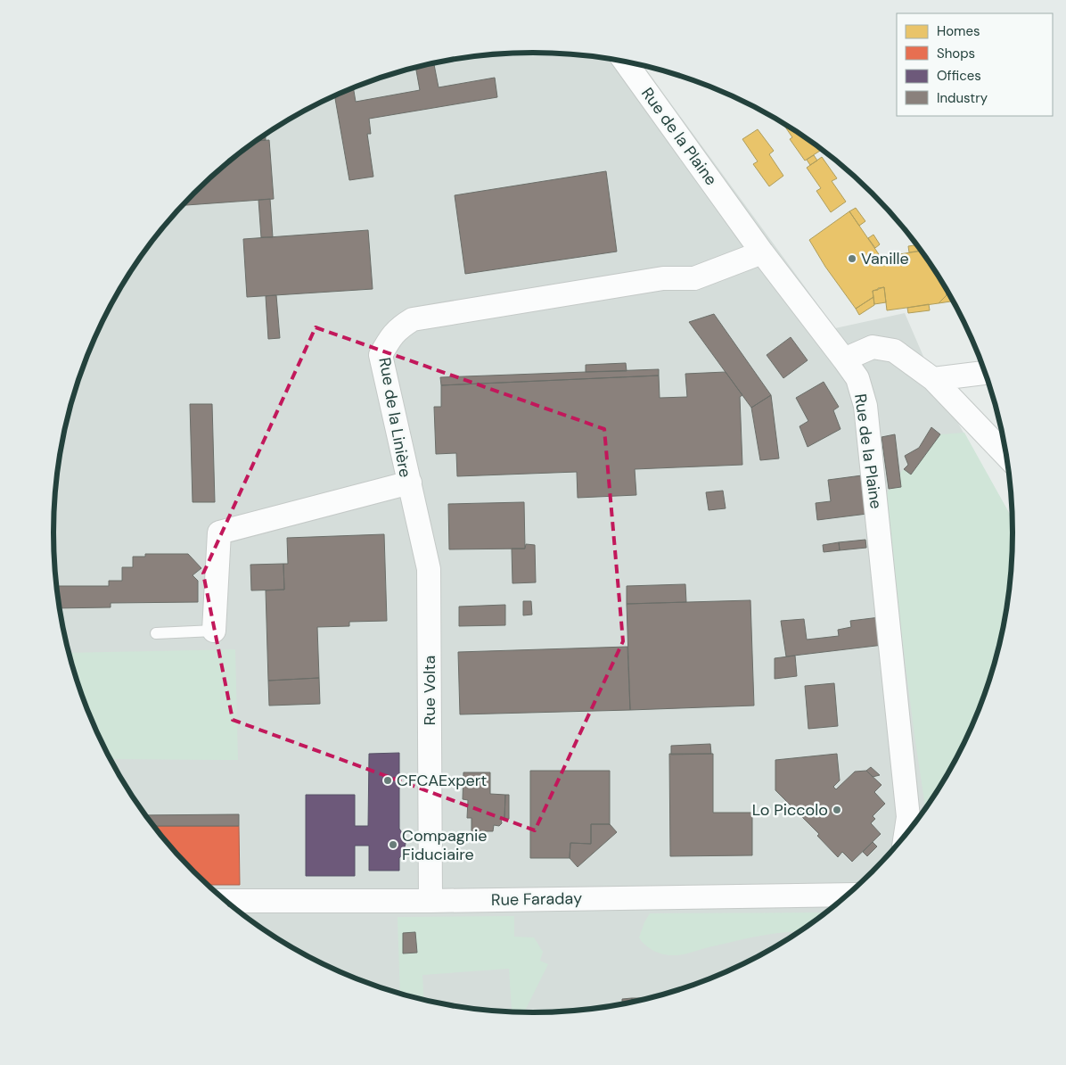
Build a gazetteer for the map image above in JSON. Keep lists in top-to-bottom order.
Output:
{
  "streets": {
    "street": [
      "Rue de la Plaine",
      "Rue de la Linière",
      "Rue Volta",
      "Rue Faraday"
    ]
  },
  "crossings": [
    ["Rue de la Plaine", "Rue de la Linière"],
    ["Rue de la Linière", "Rue Volta"],
    ["Rue Volta", "Rue Faraday"]
  ],
  "places": [
    "Vanille",
    "CFCAExpert",
    "Lo Piccolo",
    "Compagnie Fiduciaire"
  ],
  "legend": [
    "Homes",
    "Shops",
    "Offices",
    "Industry"
  ]
}
